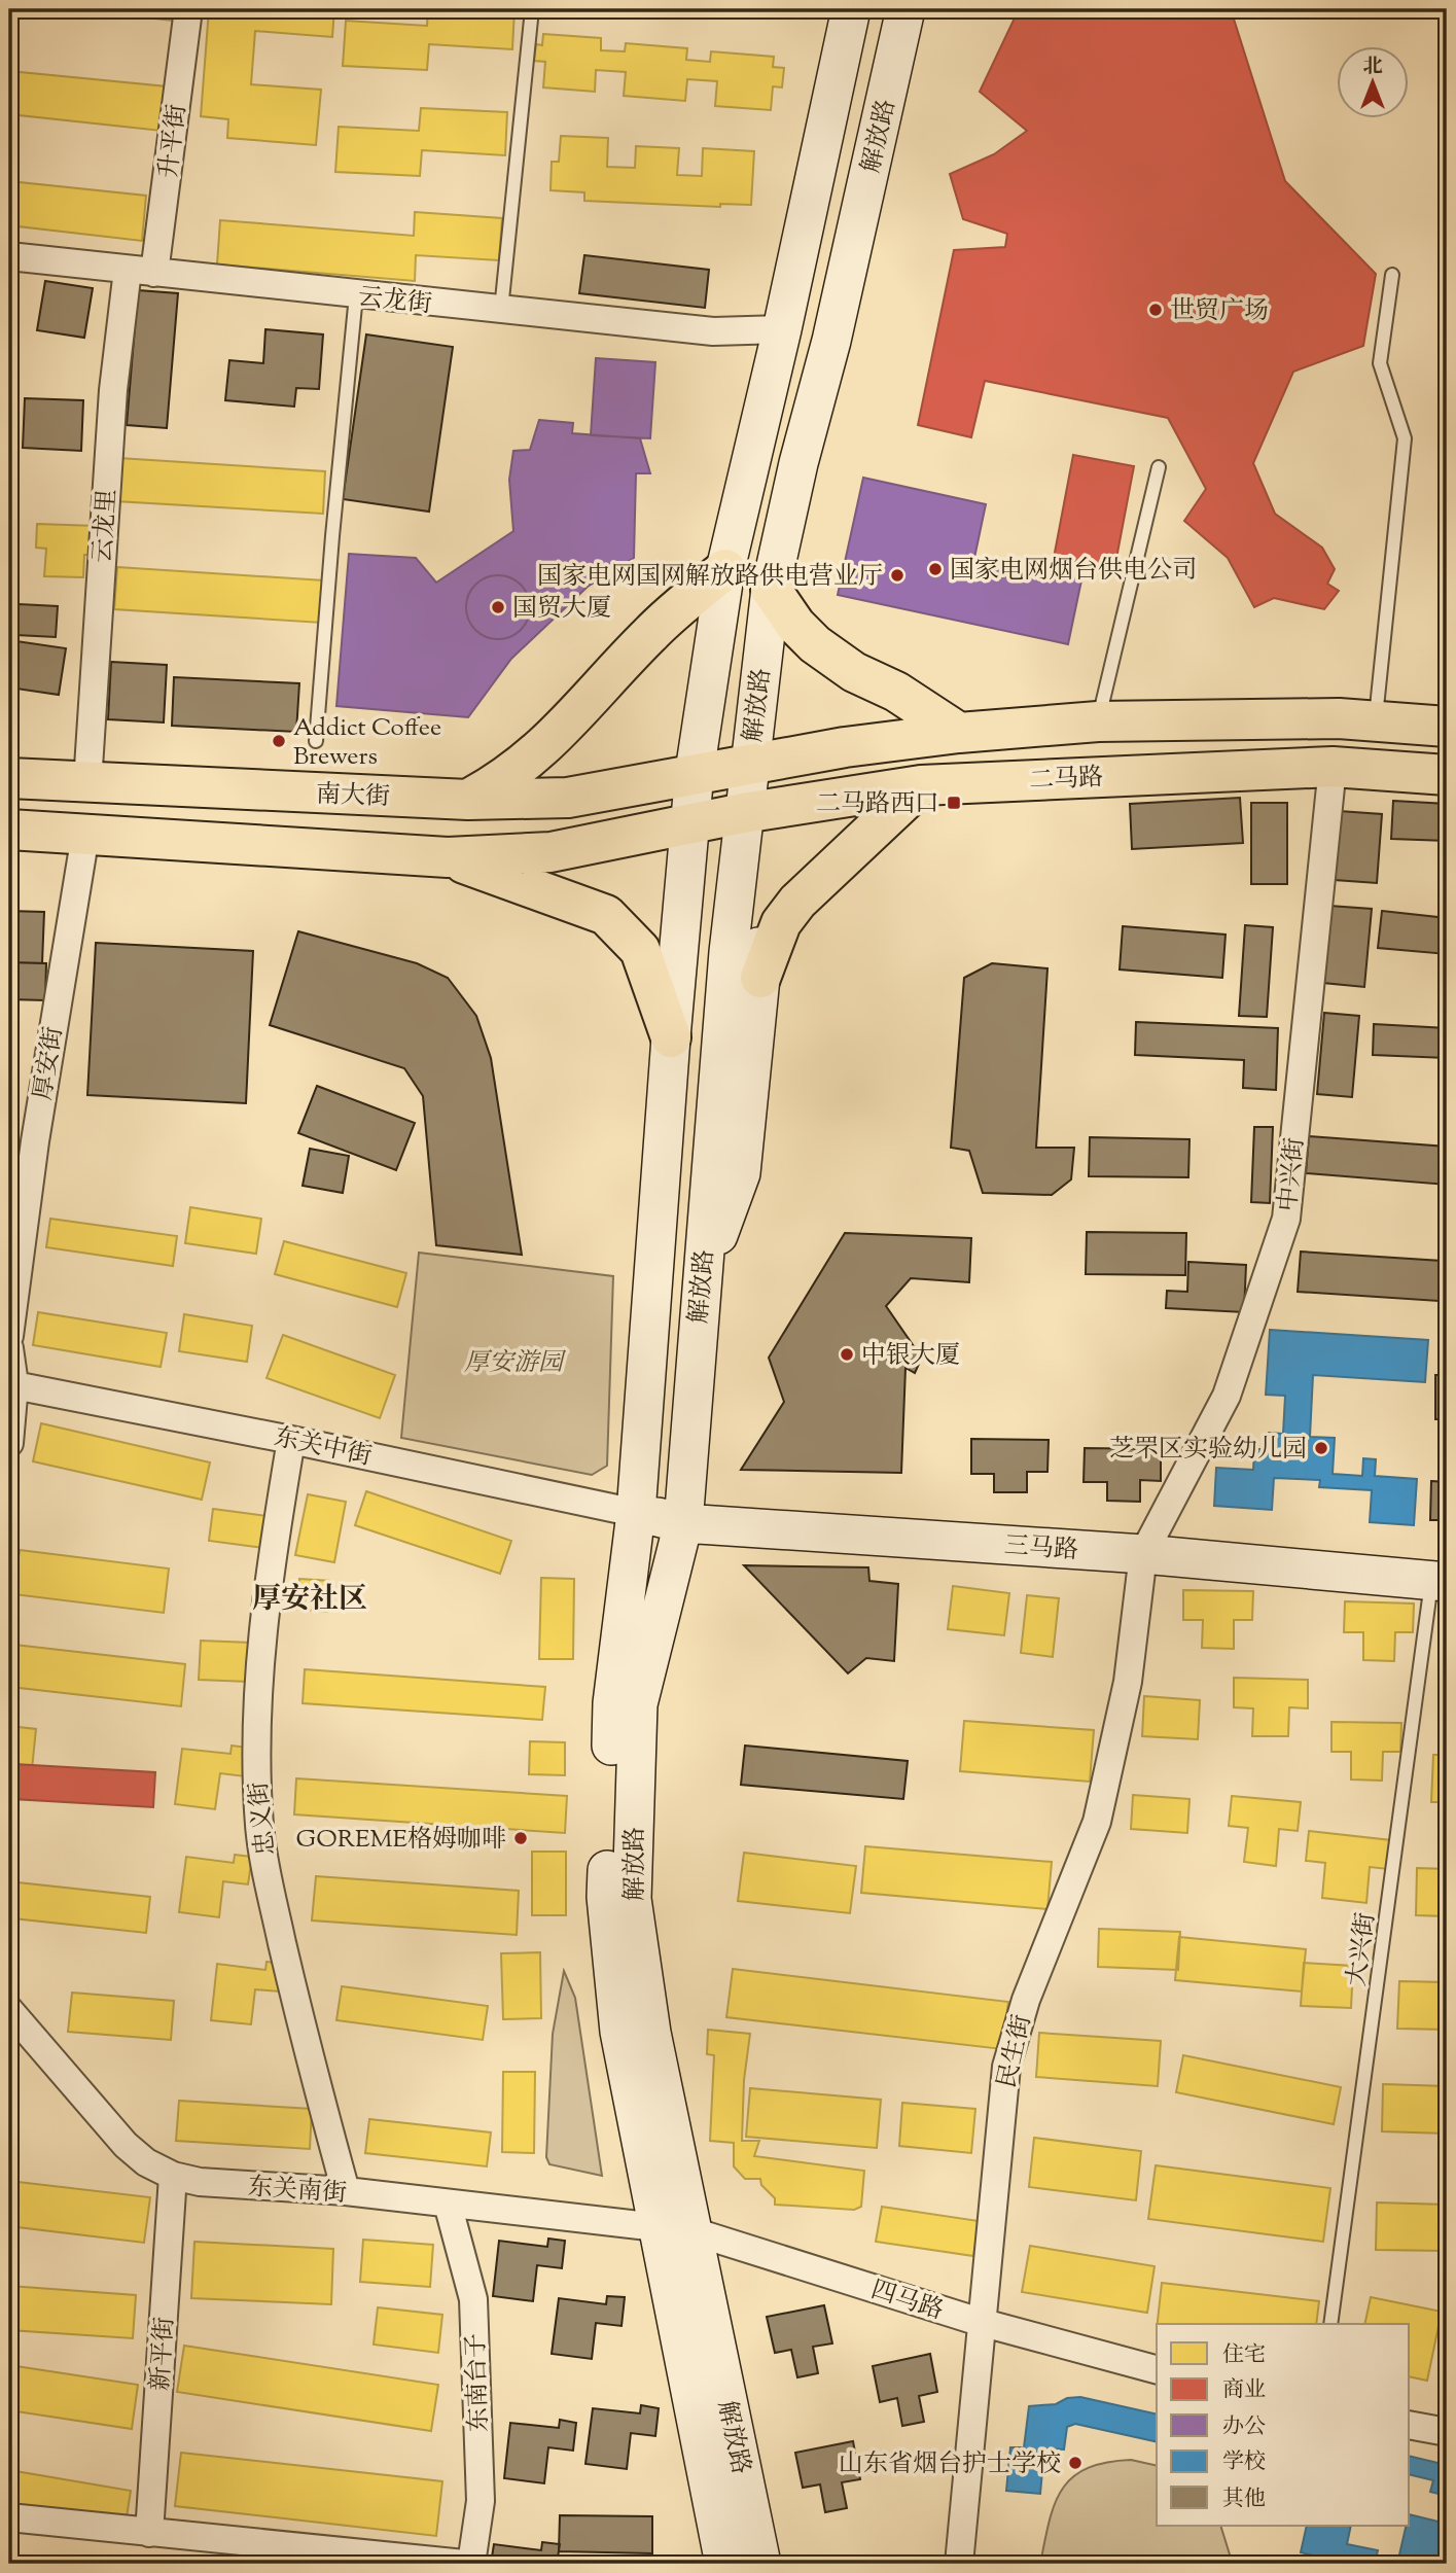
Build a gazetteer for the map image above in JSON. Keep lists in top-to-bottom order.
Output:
{
  "streets": {
    "main road": [
      "解放路",
      "二马路",
      "南大街",
      "三马路"
    ],
    "street": [
      "升平街",
      "云龙街",
      "云龙里",
      "厚安街",
      "中兴街",
      "东关中街",
      "忠义街",
      "民生街",
      "东关南街",
      "四马路",
      "新平街",
      "东南台子"
    ],
    "lane": ["大兴街"]
  },
  "crossings": [
    ["解放路", "云龙街"],
    ["解放路", "二马路"],
    ["解放路", "南大街"],
    ["解放路", "东关中街"],
    ["解放路", "三马路"],
    ["解放路", "东关南街"],
    ["解放路", "四马路"],
    ["升平街", "云龙街"],
    ["云龙街", "云龙里"],
    ["云龙里", "南大街"],
    ["二马路", "中兴街"],
    ["中兴街", "三马路"],
    ["中兴街", "民生街"],
    ["东关中街", "三马路"],
    ["东关中街", "忠义街"],
    ["三马路", "大兴街"],
    ["三马路", "民生街"],
    ["忠义街", "东关南街"],
    ["民生街", "四马路"],
    ["东关南街", "四马路"],
    ["东关南街", "新平街"],
    ["东关南街", "东南台子"]
  ],
  "districts": ["厚安社区"],
  "parks": ["厚安游园"],
  "places": {
    "other": [
      "世贸广场",
      "国家电网烟台供电公司",
      "国家电网国网解放路供电营业厅",
      "国贸大厦",
      "Addict Coffee Brewers",
      "中银大厦",
      "芝罘区实验幼儿园",
      "GOREME格姆咖啡",
      "山东省烟台护士学校"
    ],
    "transit": ["二马路西口"]
  },
  "legend": [
    "住宅",
    "商业",
    "办公",
    "学校",
    "其他"
  ],
  "north": "top"
}
